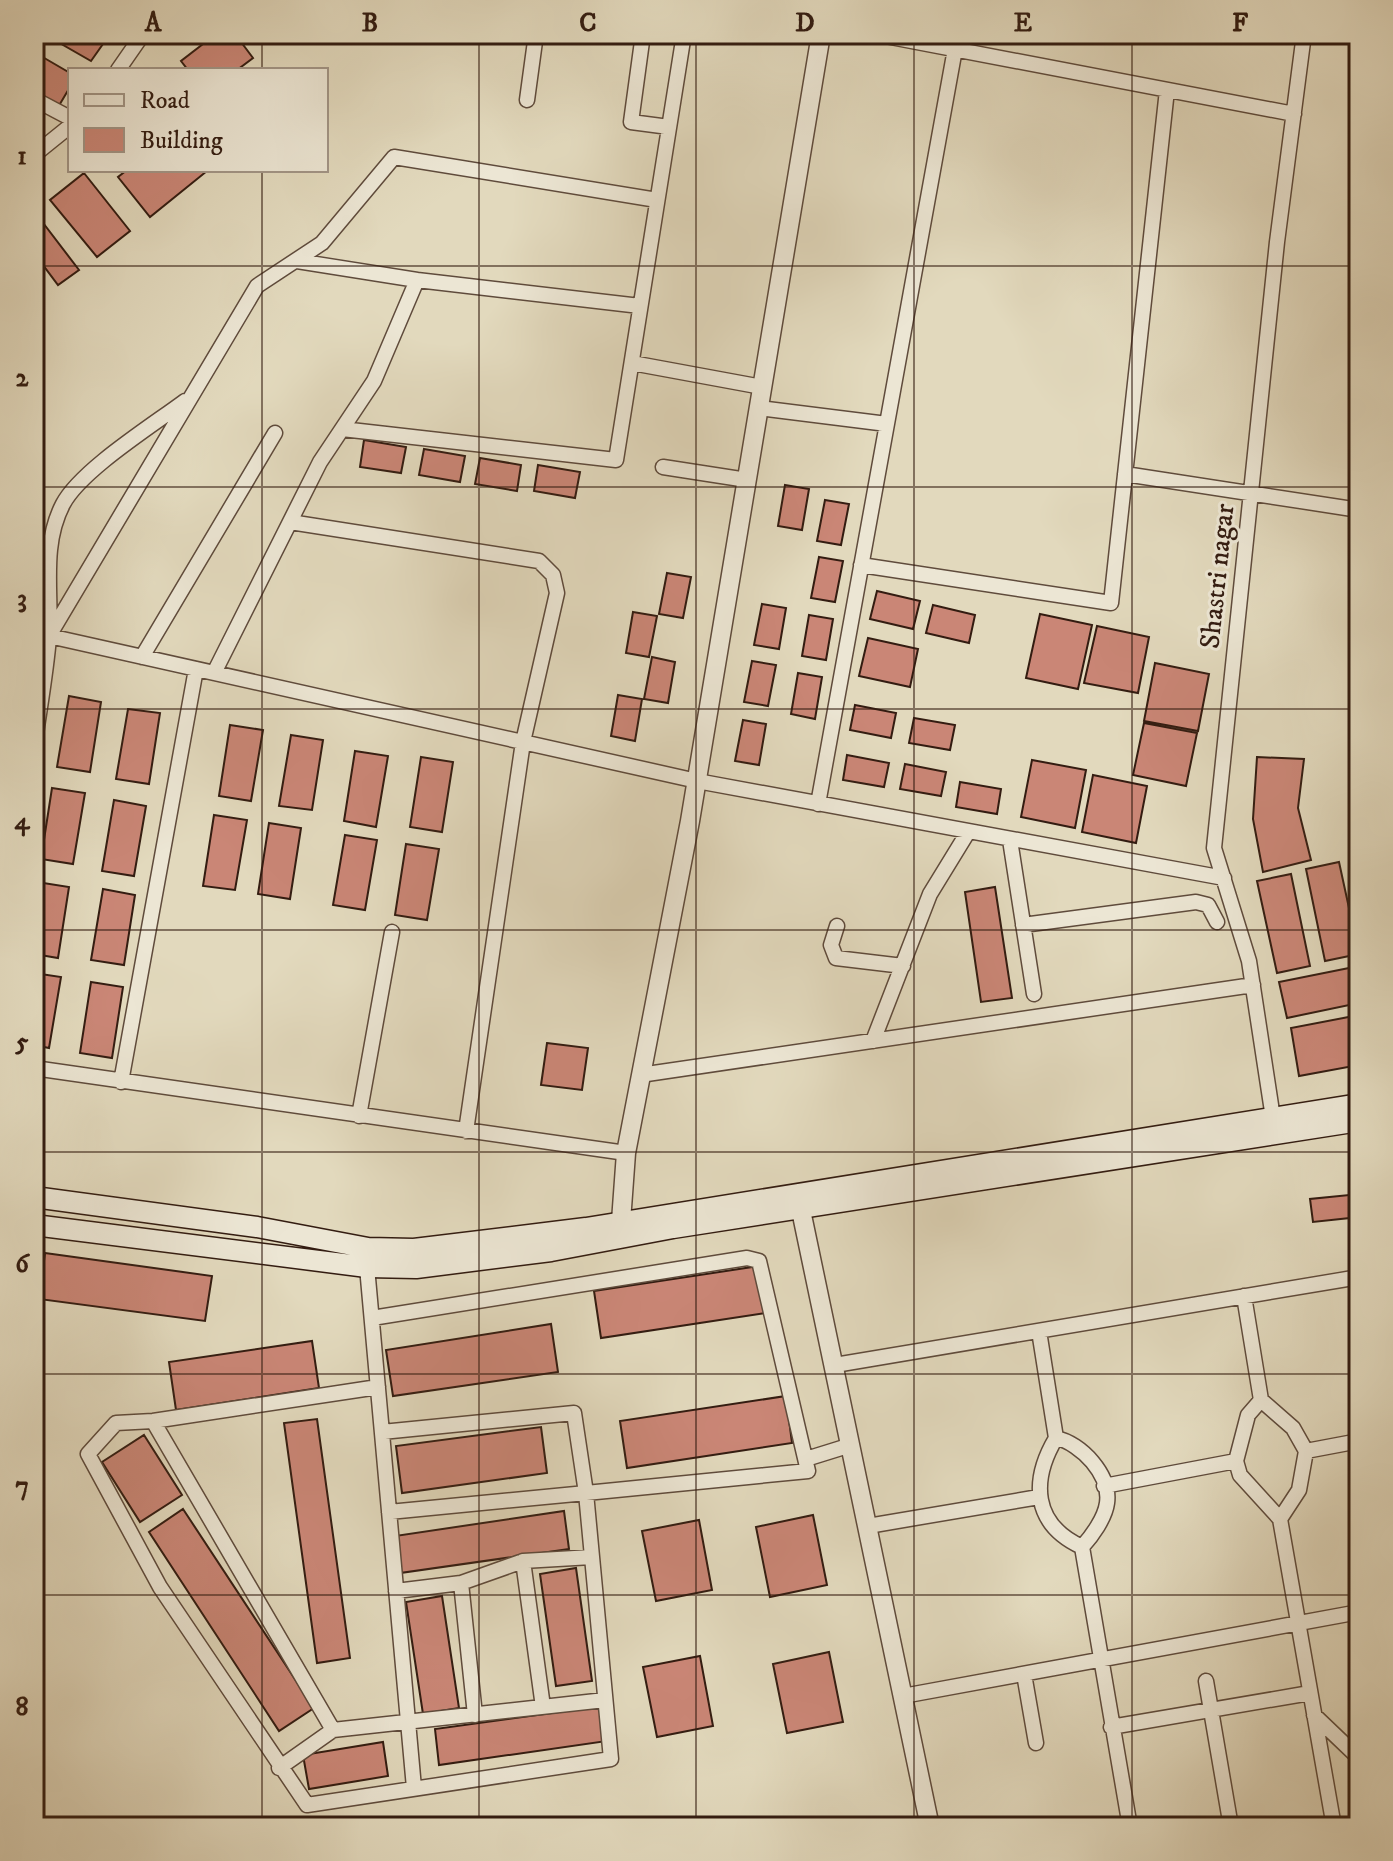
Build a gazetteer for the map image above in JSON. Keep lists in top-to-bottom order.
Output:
{
  "streets": {
    "street": ["Shastri nagar"]
  },
  "legend": ["Road", "Building"],
  "grid": {
    "columns": [
      "A",
      "B",
      "C",
      "D",
      "E",
      "F"
    ],
    "rows": [
      "1",
      "2",
      "3",
      "4",
      "5",
      "6",
      "7",
      "8"
    ]
  }
}
